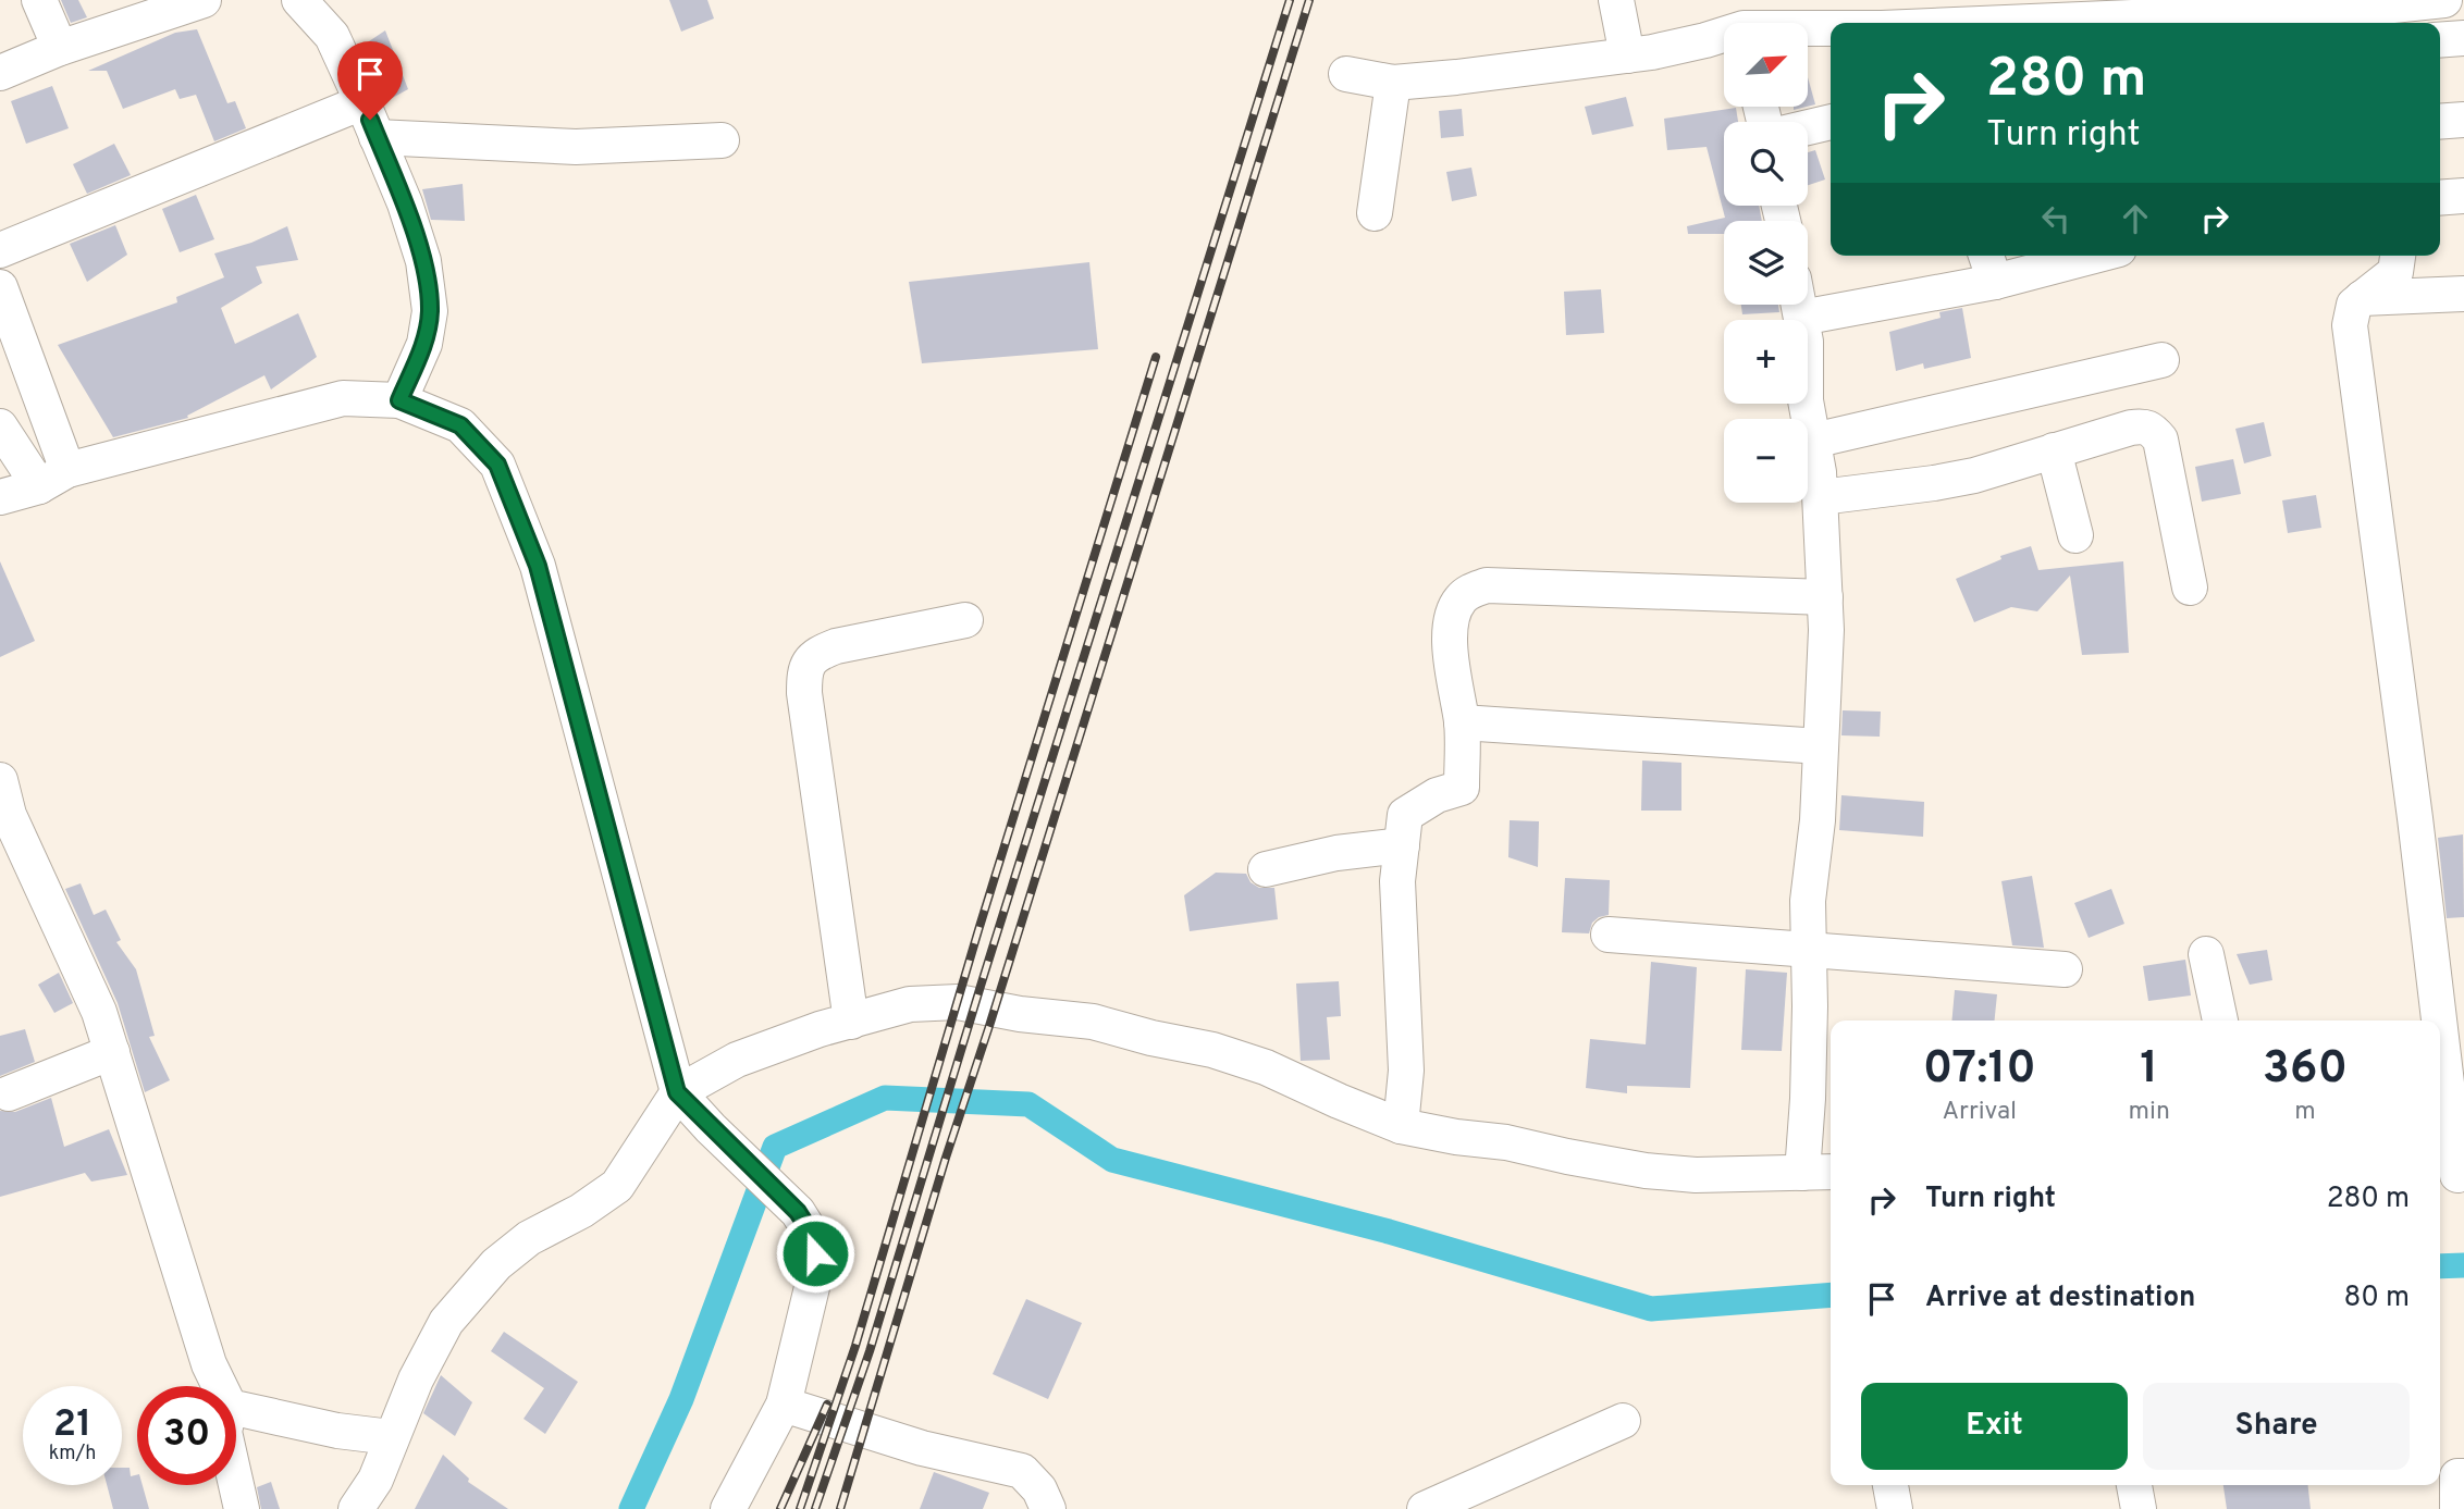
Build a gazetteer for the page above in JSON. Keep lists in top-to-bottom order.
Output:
{
  "north": "top right",
  "page": {
    "map_buttons": ["+", "−"],
    "turn": ["280 m", "Turn right"],
    "eta": [
      "07:10",
      "Arrival",
      "1",
      "min",
      "360",
      "m"
    ],
    "list": [
      {
        "name": "Turn right",
        "value": "280 m"
      },
      {
        "name": "Arrive at destination",
        "value": "80 m"
      }
    ],
    "buttons": ["Exit", "Share"],
    "speed": "21 km/h",
    "limit": "30"
  }
}
